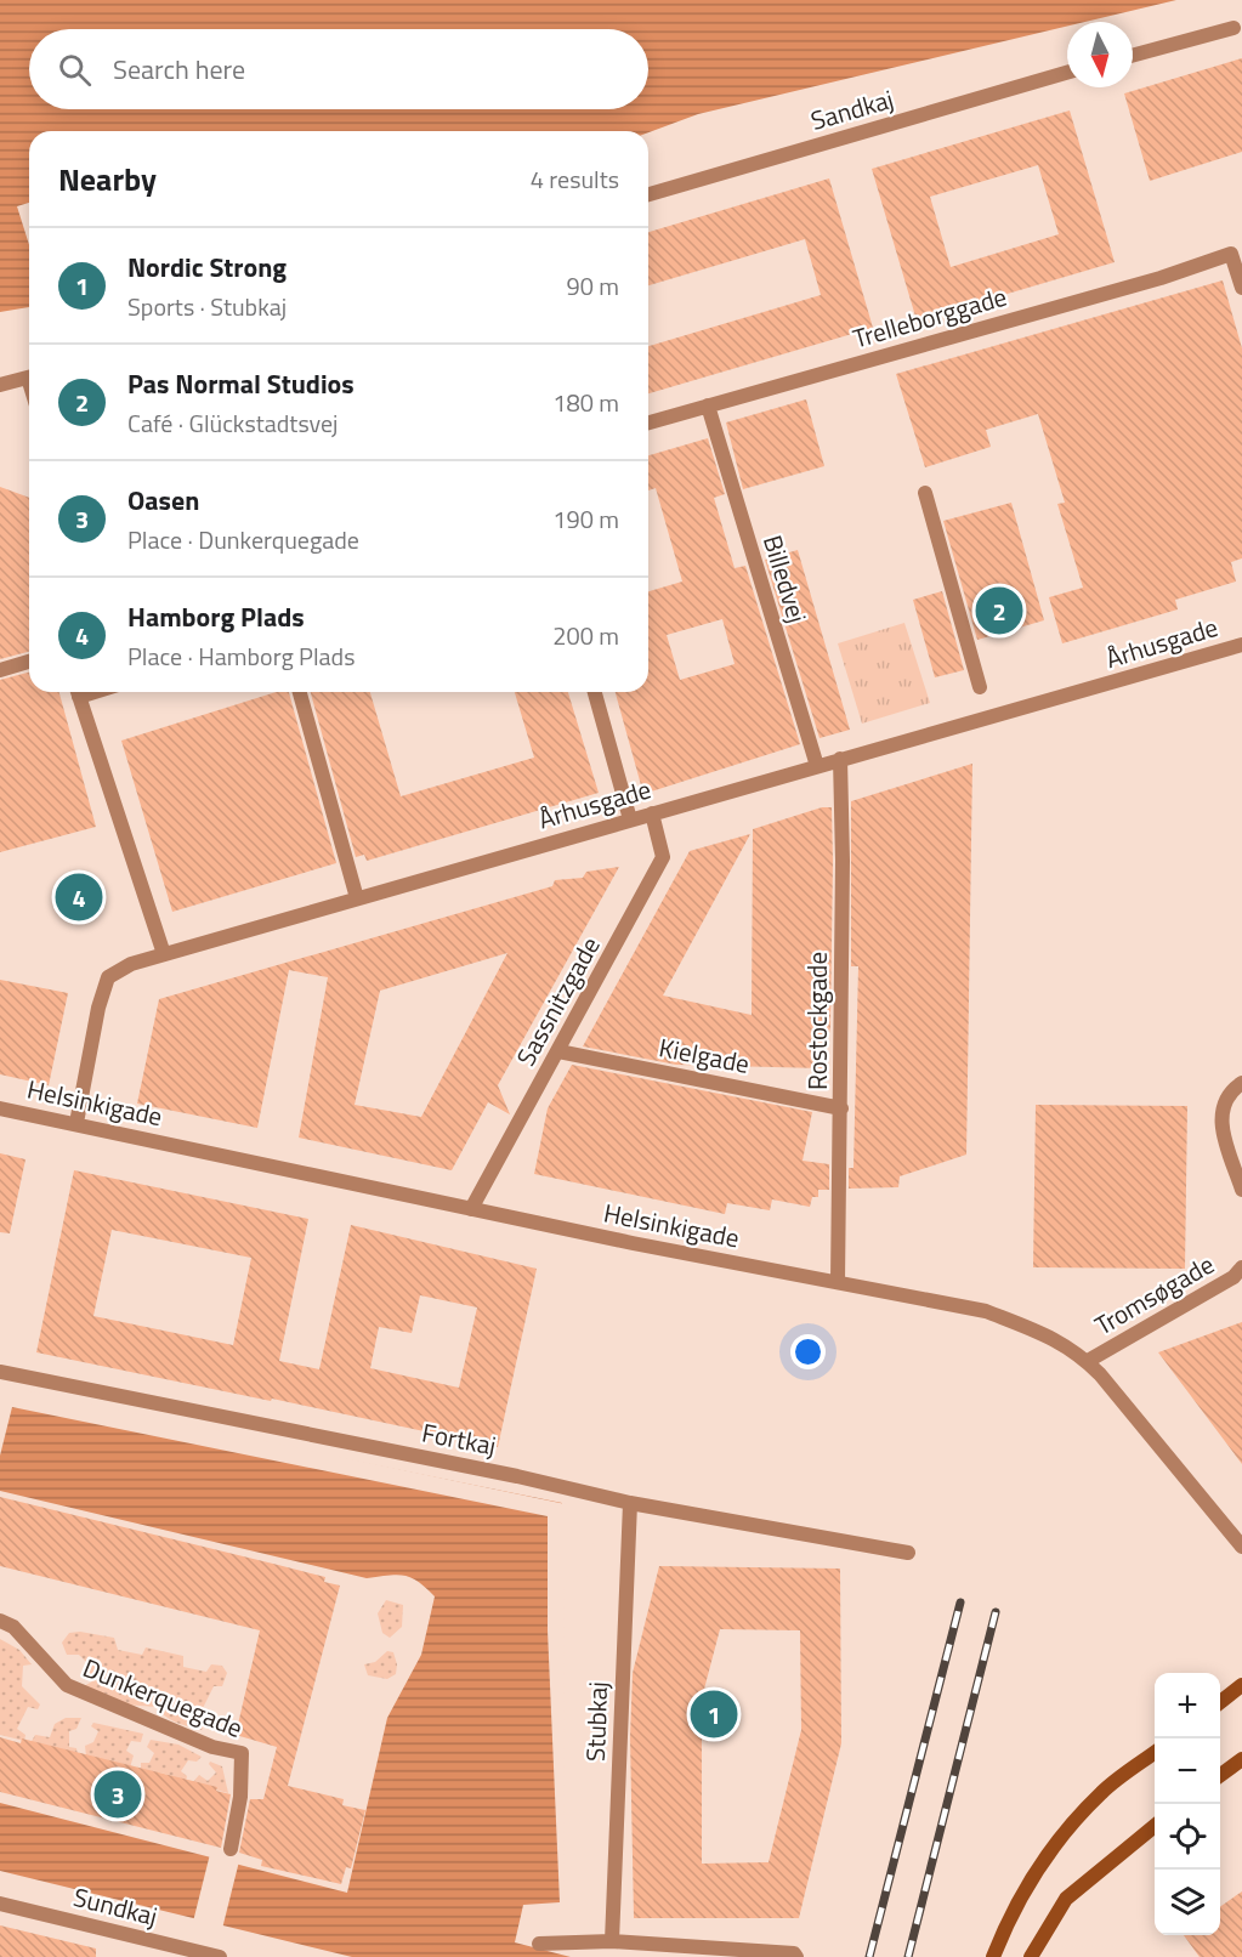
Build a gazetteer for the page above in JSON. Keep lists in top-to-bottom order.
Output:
{
  "streets": {
    "street": [
      "Sandkaj",
      "Trelleborggade",
      "Billedvej",
      "Århusgade",
      "Sassnitzgade",
      "Rostockgade",
      "Kielgade",
      "Helsinkigade",
      "Tromsøgade",
      "Fortkaj",
      "Dunkerquegade",
      "Stubkaj",
      "Sundkaj"
    ]
  },
  "crossings": [
    ["Trelleborggade", "Billedvej"],
    ["Billedvej", "Århusgade"],
    ["Århusgade", "Sassnitzgade"],
    ["Århusgade", "Rostockgade"],
    ["Århusgade", "Helsinkigade"],
    ["Sassnitzgade", "Kielgade"],
    ["Sassnitzgade", "Helsinkigade"],
    ["Rostockgade", "Kielgade"],
    ["Rostockgade", "Helsinkigade"],
    ["Helsinkigade", "Tromsøgade"],
    ["Fortkaj", "Stubkaj"]
  ],
  "north": "bottom",
  "page": {
    "search": "Search here",
    "heading": ["Nearby", "4 results"],
    "list": [
      {
        "mark": "1",
        "name": "Nordic Strong",
        "note": "Sports · Stubkaj",
        "value": "90 m"
      },
      {
        "mark": "2",
        "name": "Pas Normal Studios",
        "note": "Café · Glückstadtsvej",
        "value": "180 m"
      },
      {
        "mark": "3",
        "name": "Oasen",
        "note": "Place · Dunkerquegade",
        "value": "190 m"
      },
      {
        "mark": "4",
        "name": "Hamborg Plads",
        "note": "Place · Hamborg Plads",
        "value": "200 m"
      }
    ],
    "pins": [
      "2",
      "4",
      "1",
      "3"
    ],
    "map_buttons": ["+", "−"]
  }
}
